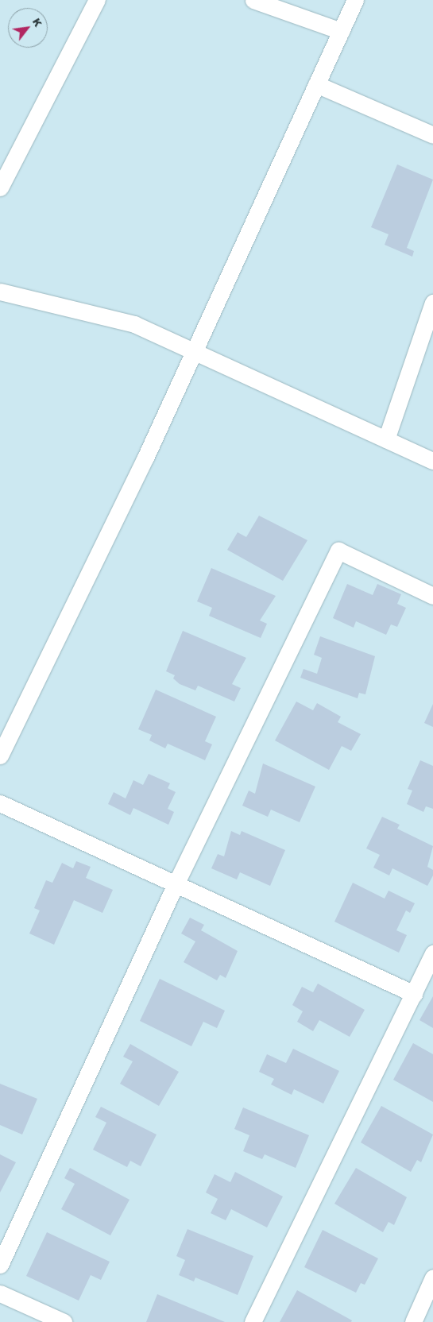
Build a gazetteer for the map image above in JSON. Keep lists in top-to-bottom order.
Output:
{
  "north": "top right"
}
